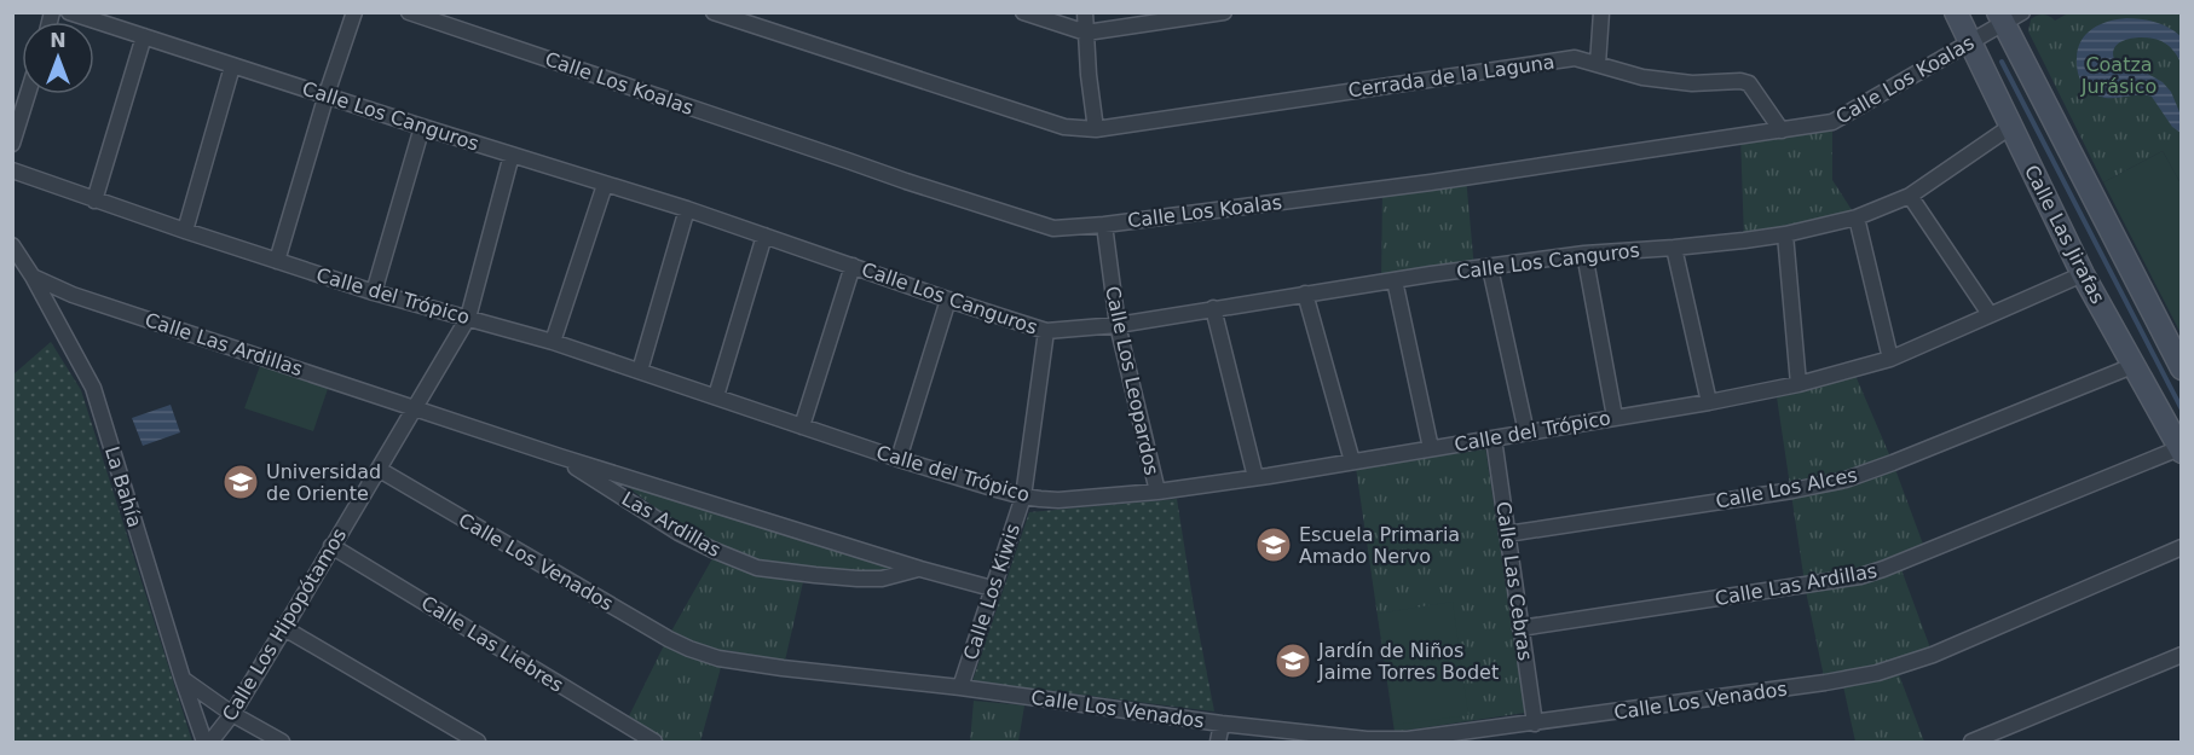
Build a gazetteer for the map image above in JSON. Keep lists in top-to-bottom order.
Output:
{
  "streets": {
    "main road": ["Calle Las Jirafas"],
    "street": [
      "Cerrada de la Laguna",
      "Calle Los Koalas",
      "Calle Los Canguros",
      "Calle del Trópico",
      "Calle Las Ardillas",
      "Calle Los Leopardos",
      "La Bahía",
      "Calle Los Alces",
      "Las Ardillas",
      "Calle Los Venados",
      "Calle Las Cebras",
      "Calle Los Kiwis",
      "Calle Los Hipopótamos",
      "Calle Las Liebres"
    ]
  },
  "crossings": [
    ["Cerrada de la Laguna", "Calle Los Koalas"],
    ["Calle Los Koalas", "Calle Las Jirafas"],
    ["Calle Los Koalas", "Calle Los Leopardos"],
    ["Calle Los Canguros", "Calle Las Jirafas"],
    ["Calle Los Canguros", "Calle Los Leopardos"],
    ["Calle Los Canguros", "Calle Los Kiwis"],
    ["Calle Los Canguros", "Calle Los Hipopótamos"],
    ["Calle Las Jirafas", "Calle del Trópico"],
    ["Calle Las Jirafas", "Calle Las Ardillas"],
    ["Calle Las Jirafas", "Calle Los Alces"],
    ["Calle del Trópico", "Calle Los Leopardos"],
    ["Calle del Trópico", "Calle Las Cebras"],
    ["Calle del Trópico", "Calle Los Kiwis"],
    ["Calle del Trópico", "Calle Los Hipopótamos"],
    ["Calle Las Ardillas", "La Bahía"],
    ["Calle Las Ardillas", "Las Ardillas"],
    ["Calle Las Ardillas", "Calle Las Cebras"],
    ["Calle Las Ardillas", "Calle Los Hipopótamos"],
    ["Calle Los Alces", "Calle Las Cebras"],
    ["Las Ardillas", "Calle Los Kiwis"],
    ["Las Ardillas", "Calle Los Hipopótamos"],
    ["Calle Los Venados", "Calle Las Cebras"],
    ["Calle Los Venados", "Calle Los Kiwis"],
    ["Calle Los Venados", "Calle Los Hipopótamos"],
    ["Calle Los Hipopótamos", "Calle Las Liebres"]
  ],
  "parks": ["Coatza Jurásico"],
  "places": {
    "school or university": ["Universidad de Oriente", "Escuela Primaria Amado Nervo", "Jardín de Niños Jaime Torres Bodet"]
  },
  "north": "top"
}
